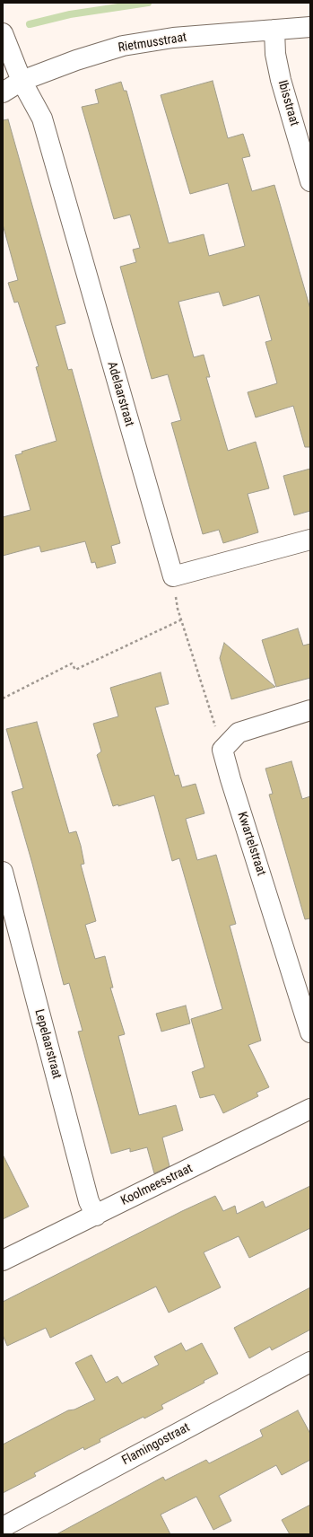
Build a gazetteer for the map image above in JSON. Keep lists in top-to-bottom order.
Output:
{
  "streets": {
    "street": [
      "Rietmusstraat",
      "Ibisstraat",
      "Adelaarstraat",
      "Kwartelstraat",
      "Lepelaarstraat",
      "Koolmeesstraat",
      "Flamingostraat"
    ]
  },
  "crossings": [
    ["Rietmusstraat", "Ibisstraat"],
    ["Rietmusstraat", "Adelaarstraat"],
    ["Lepelaarstraat", "Koolmeesstraat"]
  ]
}
